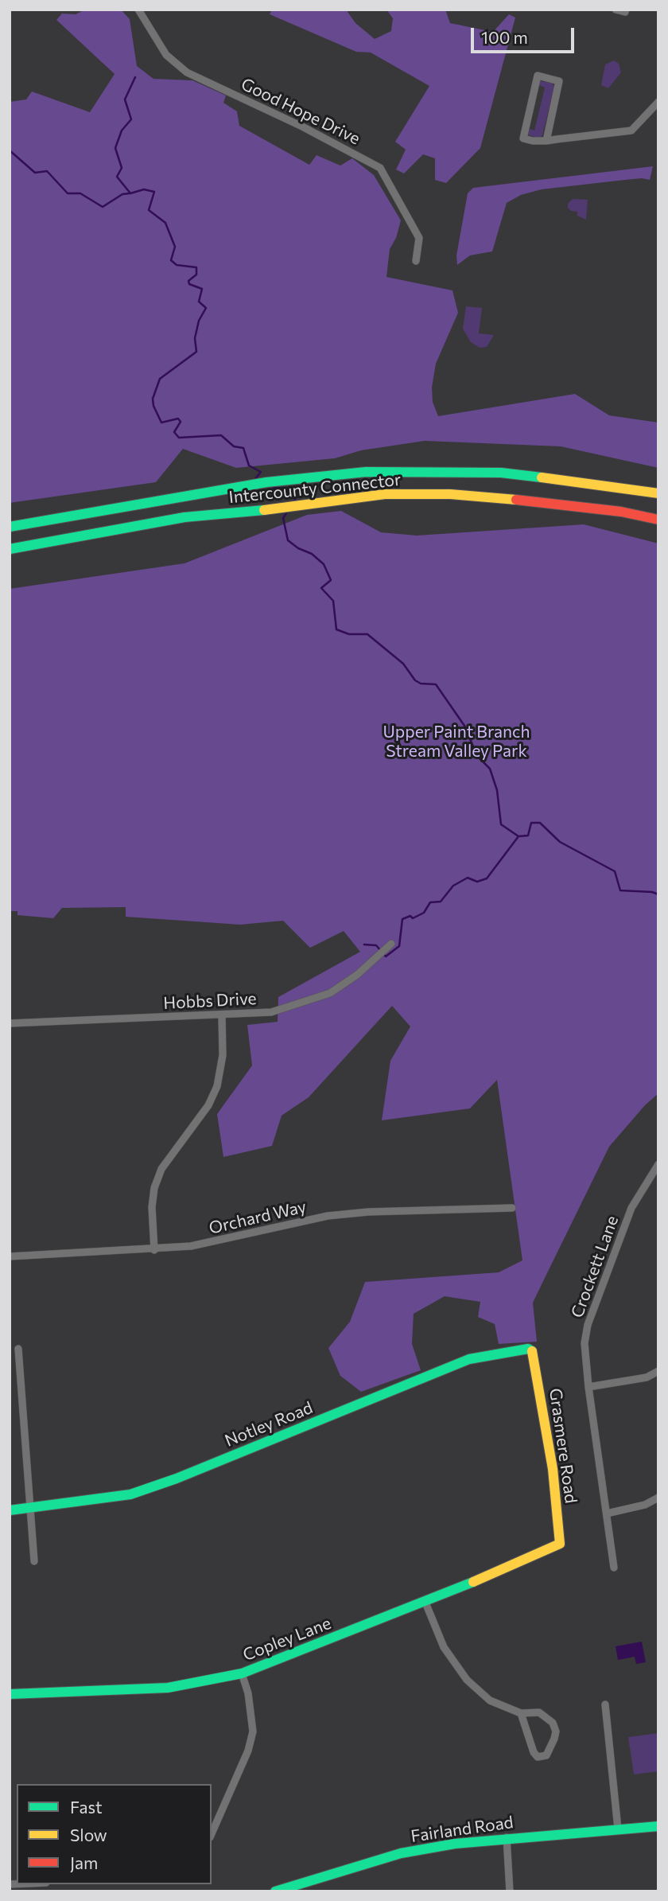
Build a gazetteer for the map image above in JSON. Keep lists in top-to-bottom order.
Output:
{
  "streets": {
    "main road": [
      "Intercounty Connector",
      "Notley Road",
      "Grasmere Road",
      "Copley Lane",
      "Fairland Road"
    ],
    "street": [
      "Good Hope Drive",
      "Hobbs Drive",
      "Orchard Way",
      "Crockett Lane"
    ]
  },
  "crossings": [
    ["Notley Road", "Grasmere Road"],
    ["Grasmere Road", "Copley Lane"]
  ],
  "parks": ["Upper Paint Branch Stream Valley Park"],
  "legend": ["Fast", "Slow", "Jam"],
  "scale_bar": "100 m"
}
